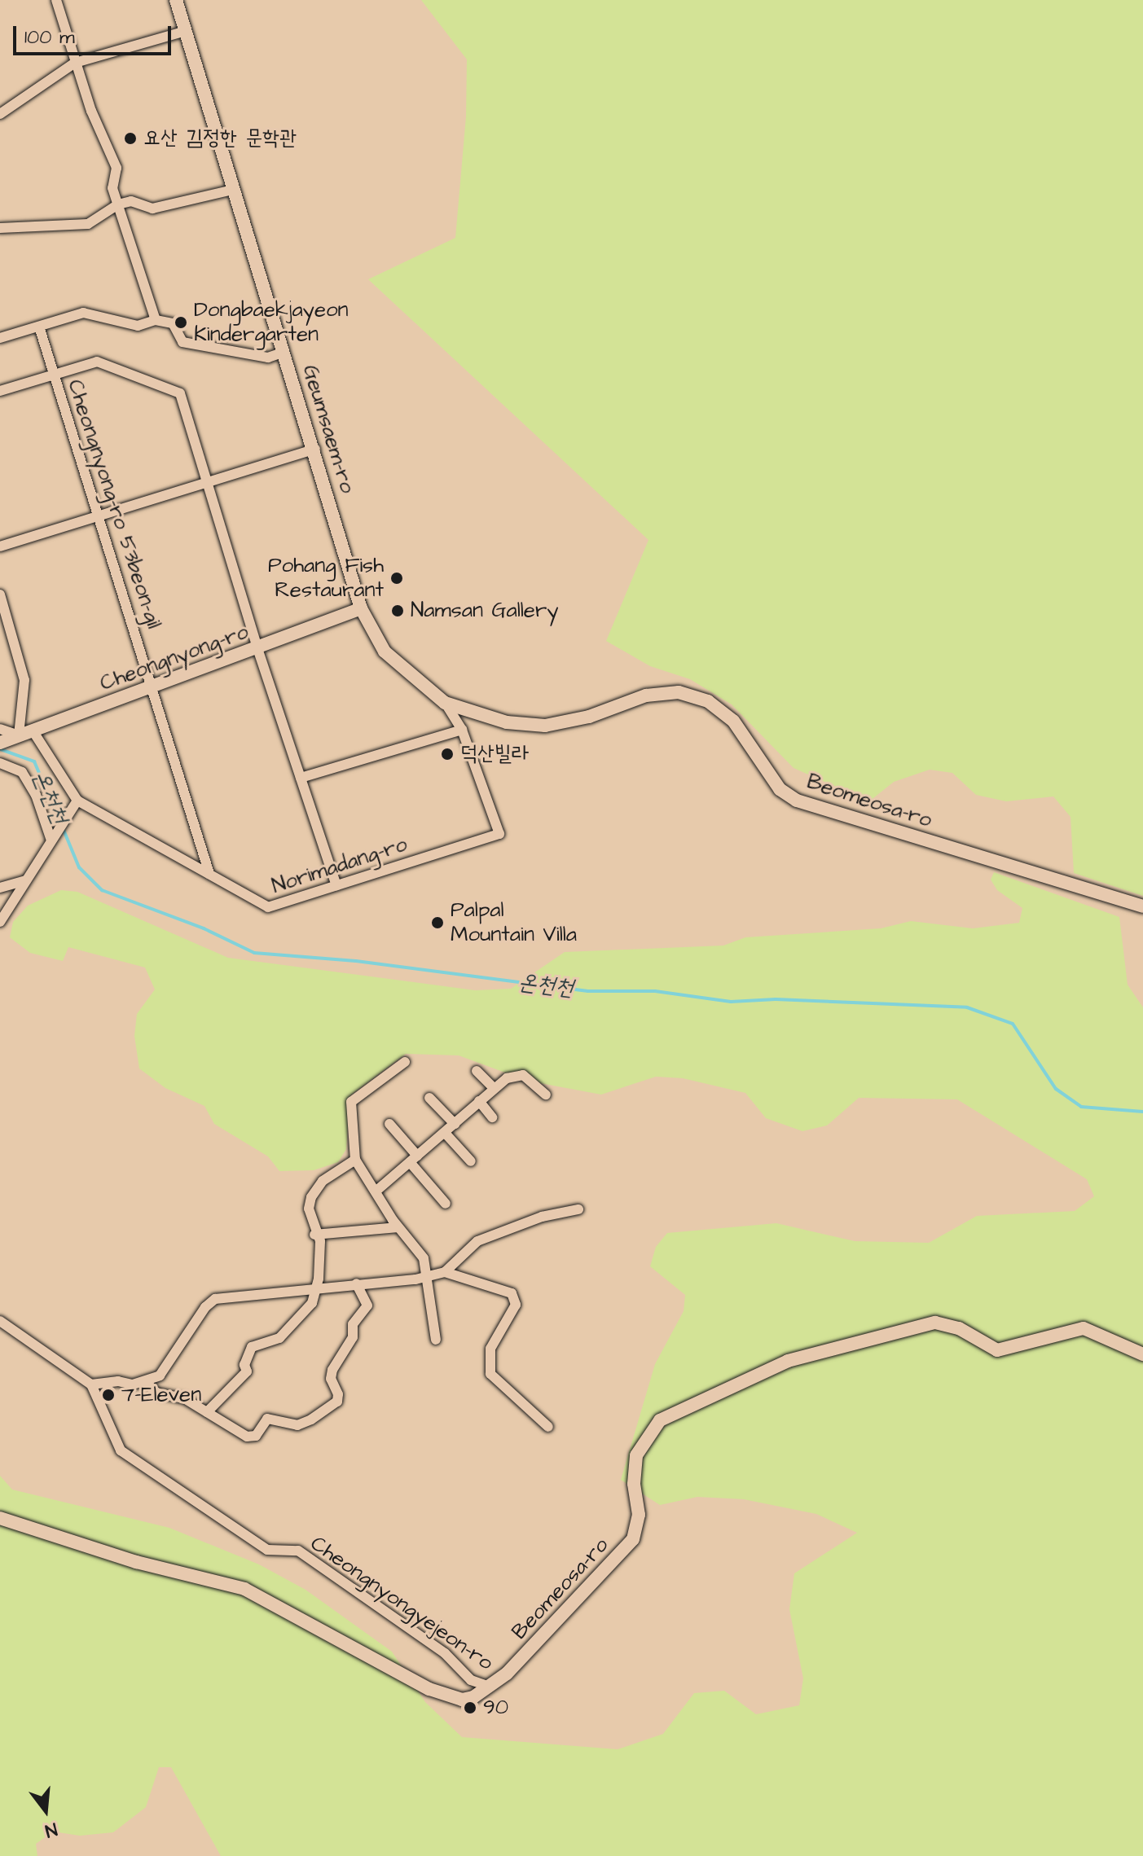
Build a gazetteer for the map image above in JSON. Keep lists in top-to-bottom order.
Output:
{
  "streets": {
    "street": [
      "Geumsaem-ro",
      "Cheongnyong-ro 53beon-gil",
      "Cheongnyong-ro",
      "Beomeosa-ro",
      "Norimadang-ro",
      "Cheongnyongyejeon-ro"
    ]
  },
  "crossings": [
    ["Geumsaem-ro", "Cheongnyong-ro"],
    ["Geumsaem-ro", "Beomeosa-ro"],
    ["Cheongnyong-ro 53beon-gil", "Cheongnyong-ro"],
    ["Cheongnyong-ro 53beon-gil", "Norimadang-ro"],
    ["Cheongnyong-ro", "Beomeosa-ro"],
    ["Cheongnyong-ro", "Norimadang-ro"],
    ["Beomeosa-ro", "Norimadang-ro"],
    ["Beomeosa-ro", "Cheongnyongyejeon-ro"]
  ],
  "water": ["온천천"],
  "places": [
    "요산 김정한 문학관",
    "Dongbaekjayeon Kindergarten",
    "Pohang Fish Restaurant",
    "Namsan Gallery",
    "덕산빌라",
    "Palpal Mountain Villa",
    "7-Eleven",
    "90"
  ],
  "scale_bar": "100 m",
  "north": "bottom"
}
